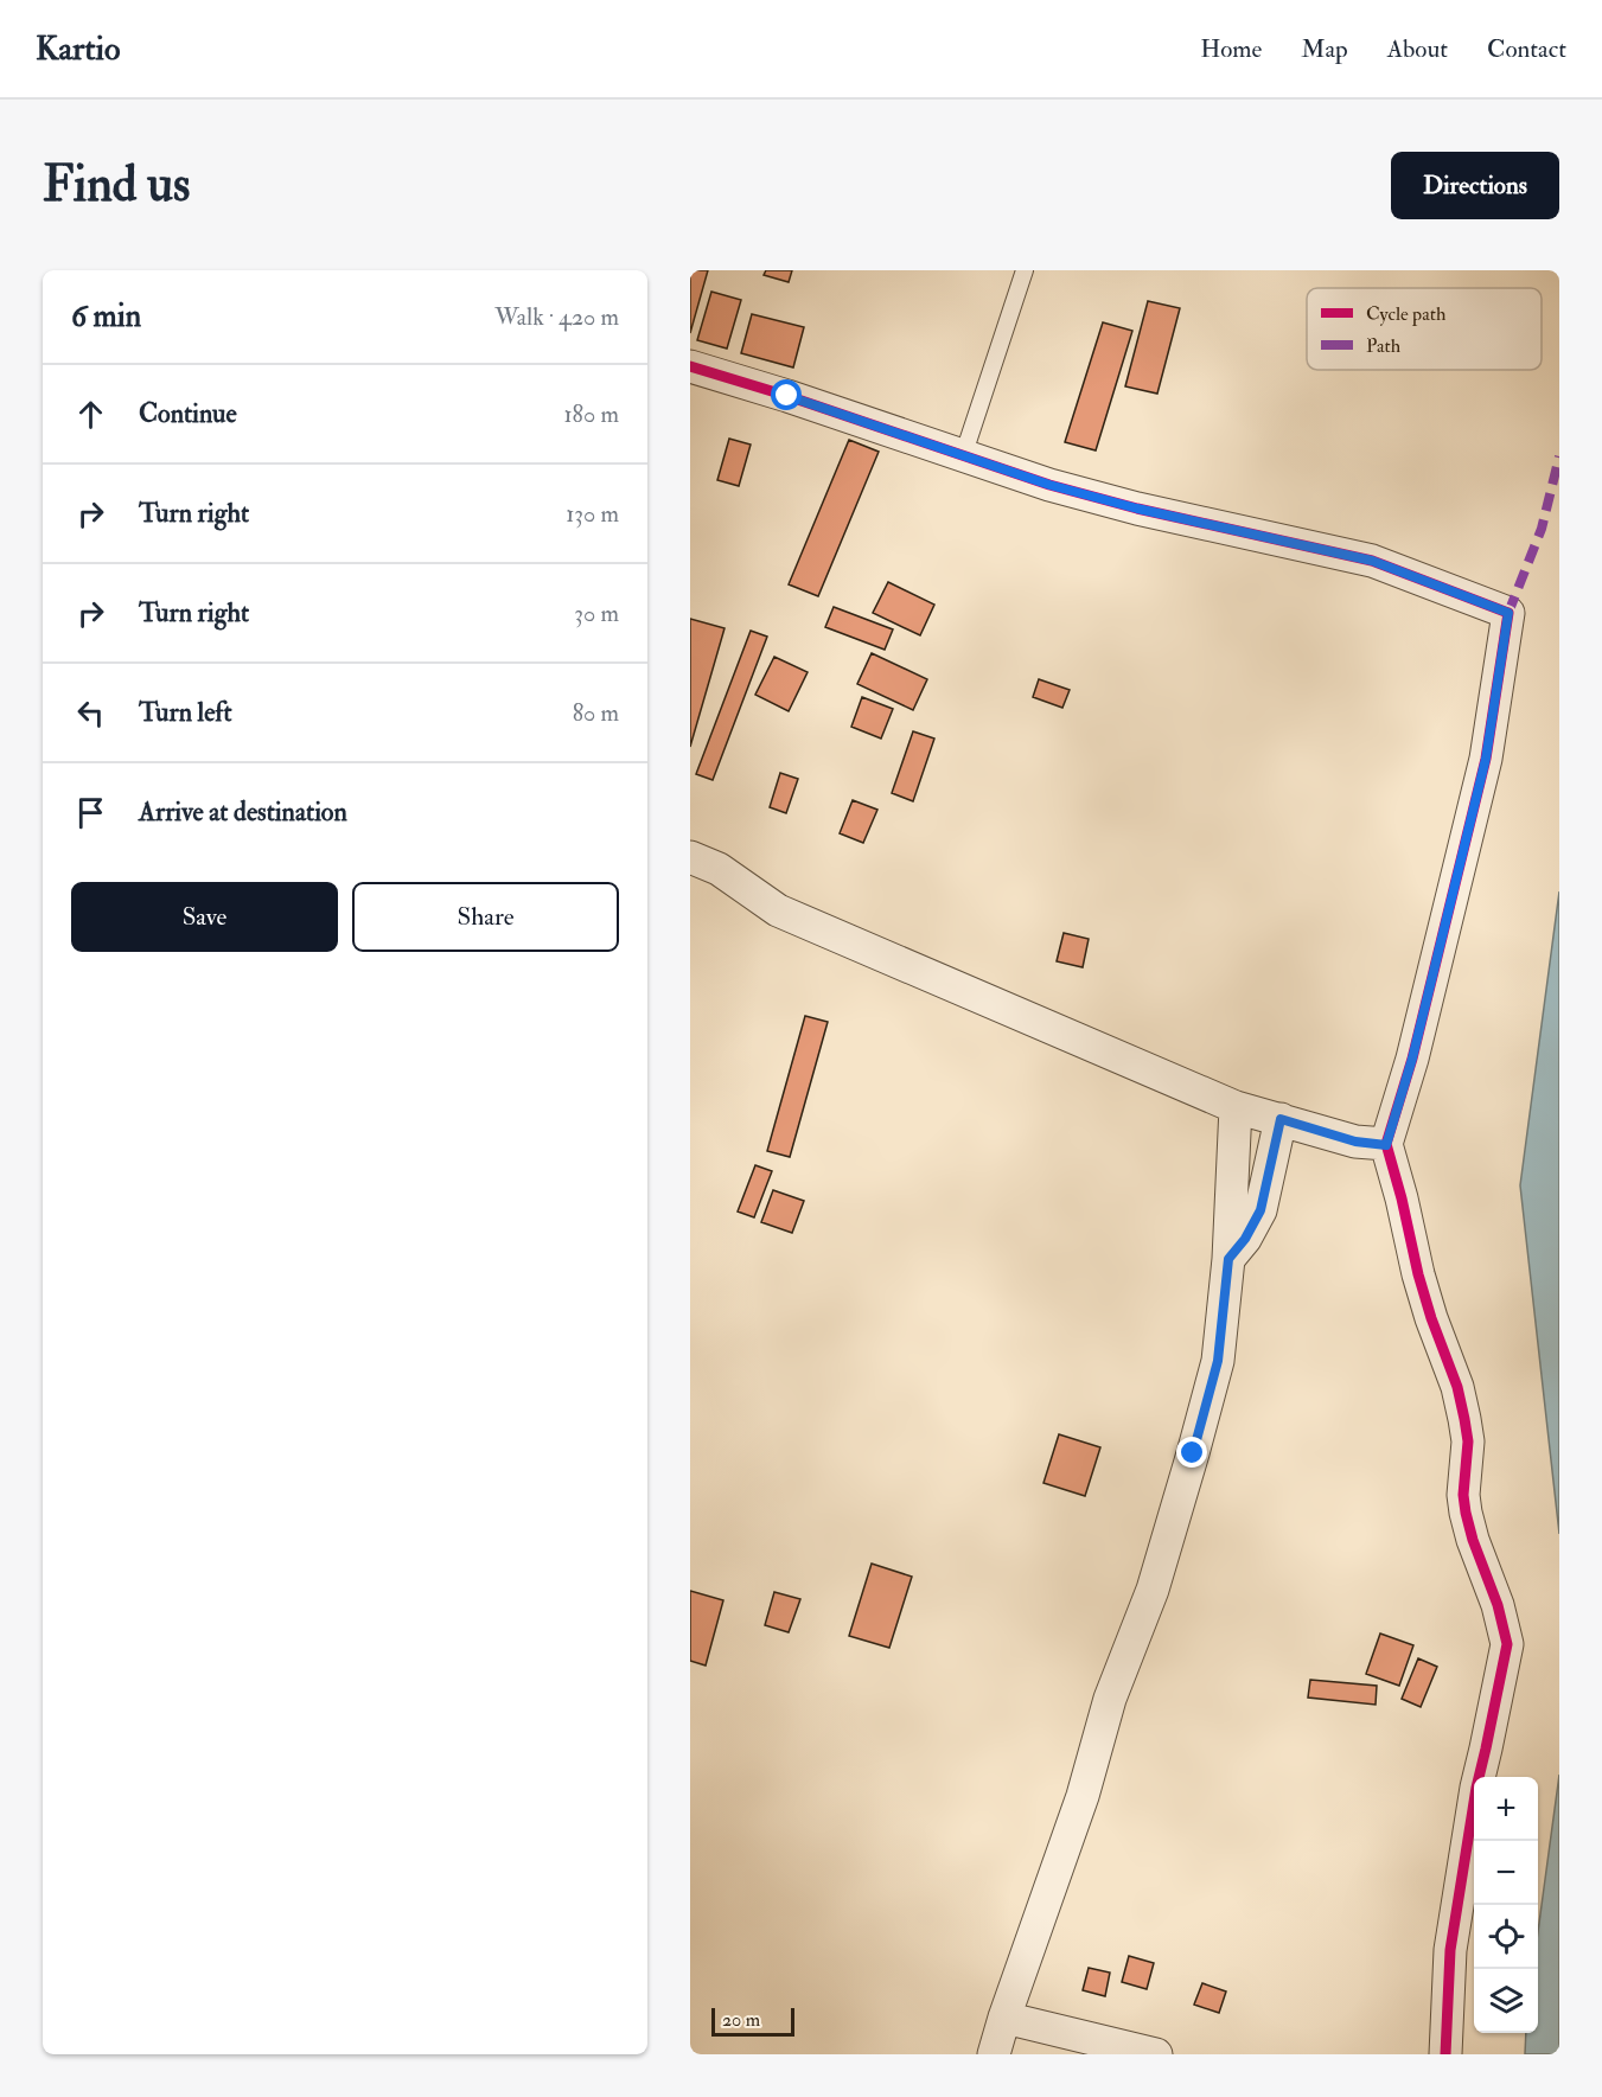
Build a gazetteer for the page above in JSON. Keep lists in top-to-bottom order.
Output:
{
  "legend": ["Cycle path", "Path"],
  "scale_bar": "20 m",
  "page": {
    "header": "Kartio",
    "nav": [
      "Home",
      "Map",
      "About",
      "Contact"
    ],
    "buttons": [
      "Directions",
      ["Save", "Share"]
    ],
    "title": "Find us",
    "heading": ["6 min", "Walk · 420 m"],
    "list": [
      ["Continue", "180 m"],
      ["Turn right", "130 m"],
      ["Turn right", "30 m"],
      ["Turn left", "80 m"],
      "Arrive at destination"
    ],
    "map_buttons": ["+", "−"],
    "scale": "20 m"
  }
}
